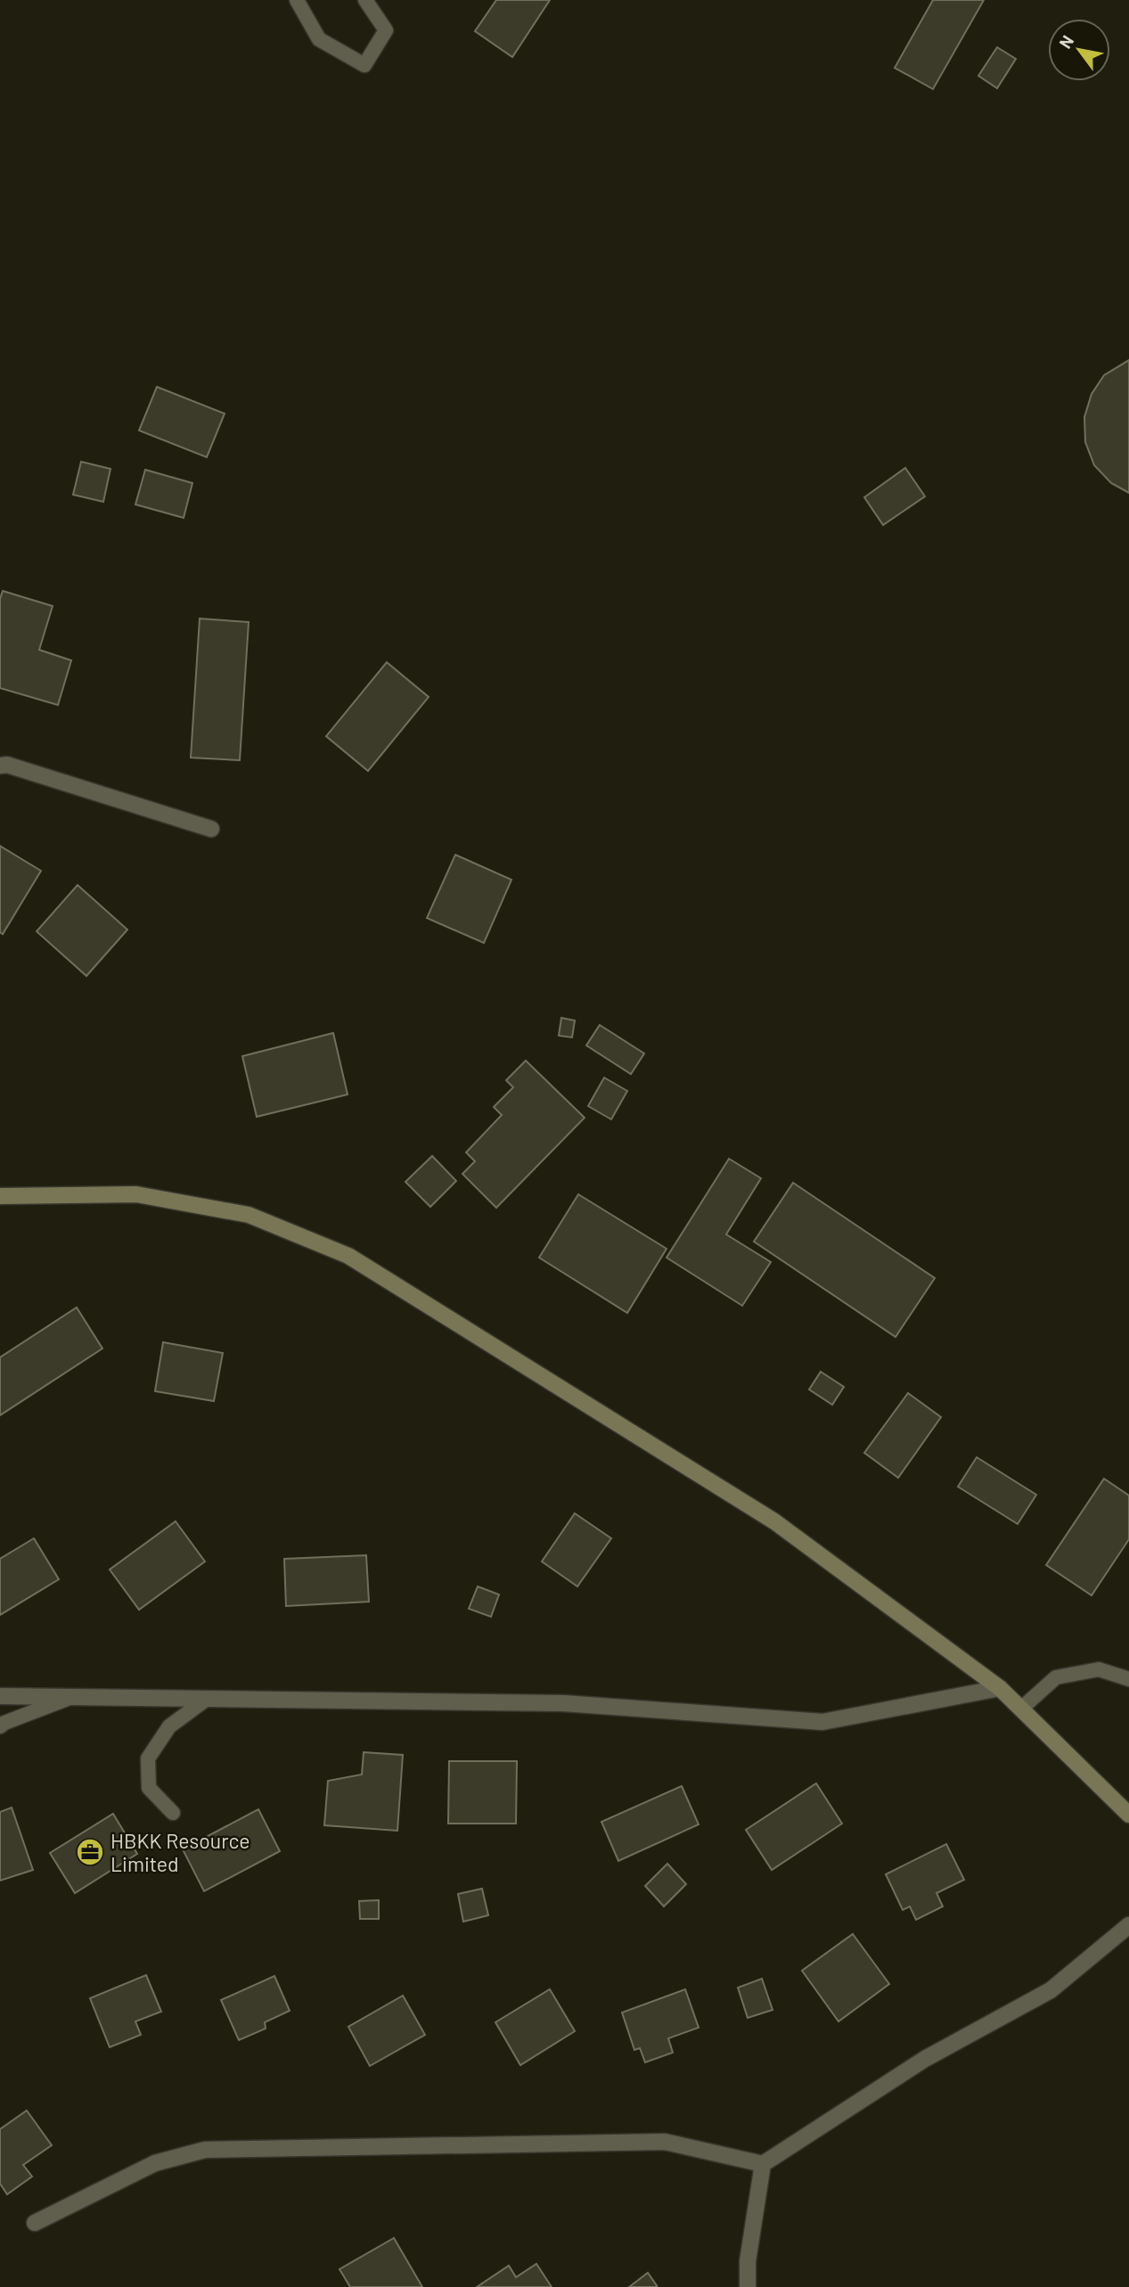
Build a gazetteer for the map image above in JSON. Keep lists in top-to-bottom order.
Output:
{
  "places": {
    "office": ["HBKK Resource Limited"]
  },
  "north": "top left"
}
